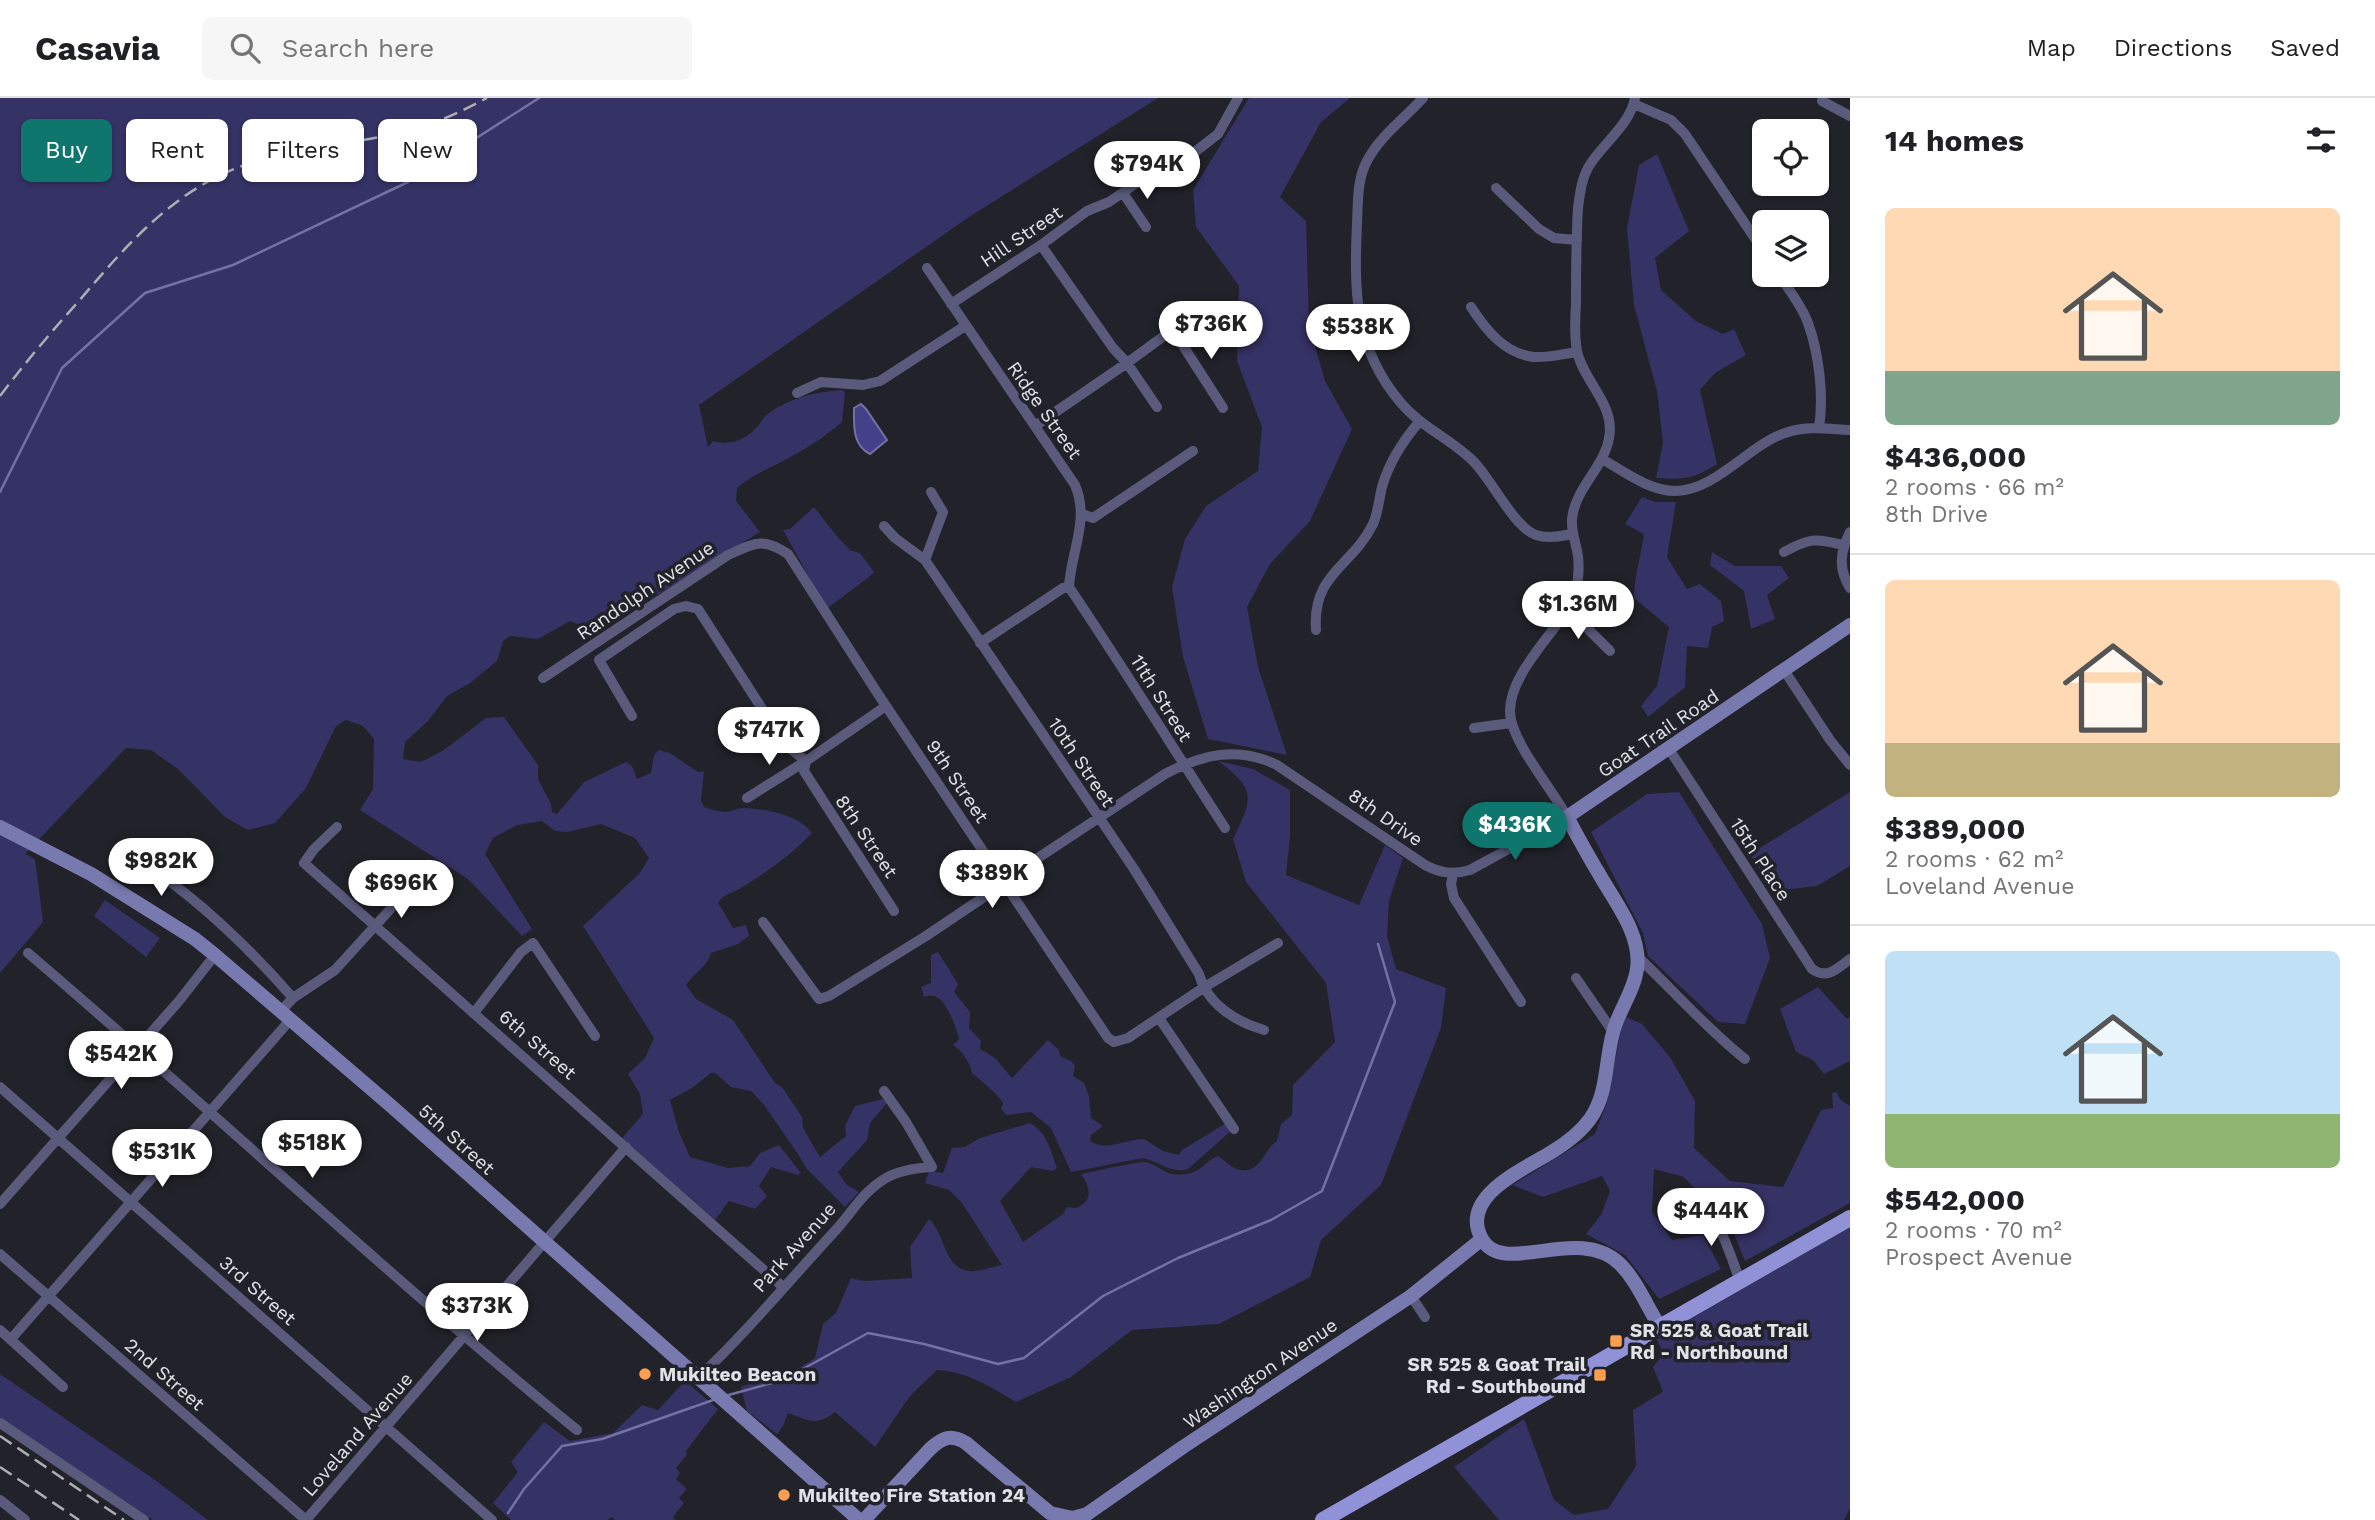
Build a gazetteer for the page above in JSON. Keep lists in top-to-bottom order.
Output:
{
  "streets": {
    "street": [
      "Hill Street",
      "Ridge Street",
      "Randolph Avenue",
      "11th Street",
      "Goat Trail Road",
      "10th Street",
      "9th Street",
      "8th Drive",
      "8th Street",
      "15th Place",
      "6th Street",
      "5th Street",
      "Park Avenue",
      "3rd Street",
      "Washington Avenue",
      "2nd Street",
      "Loveland Avenue"
    ]
  },
  "crossings": [
    ["Hill Street", "Ridge Street"],
    ["Ridge Street", "11th Street"],
    ["Randolph Avenue", "9th Street"],
    ["Randolph Avenue", "8th Street"],
    ["11th Street", "8th Drive"],
    ["Goat Trail Road", "15th Place"],
    ["6th Street", "Park Avenue"],
    ["6th Street", "Loveland Avenue"],
    ["5th Street", "Park Avenue"],
    ["5th Street", "Washington Avenue"],
    ["5th Street", "Loveland Avenue"],
    ["3rd Street", "Loveland Avenue"],
    ["2nd Street", "Loveland Avenue"]
  ],
  "places": {
    "transit": ["SR 525 & Goat Trail Rd - Northbound", "SR 525 & Goat Trail Rd - Southbound"],
    "other": ["Mukilteo Beacon", "Mukilteo Fire Station 24"]
  },
  "page": {
    "header": "Casavia",
    "search": "Search here",
    "nav": ["Map", "Directions", "Saved"],
    "heading": "14 homes",
    "chip": [
      "Buy",
      "Rent",
      "Filters",
      "New"
    ],
    "price": [
      "$794K",
      "$736K",
      "$538K",
      "$1.36M",
      "$747K",
      "$436K",
      "$982K",
      "$389K",
      "$696K",
      "$542K",
      "$518K",
      "$531K",
      "$444K",
      "$373K"
    ],
    "list": [
      {
        "name": "$436,000",
        "note": "2 rooms · 66 m² · 8th Drive"
      },
      {
        "name": "$389,000",
        "note": "2 rooms · 62 m² · Loveland Avenue"
      },
      {
        "name": "$542,000",
        "note": "2 rooms · 70 m² · Prospect Avenue"
      }
    ]
  }
}
